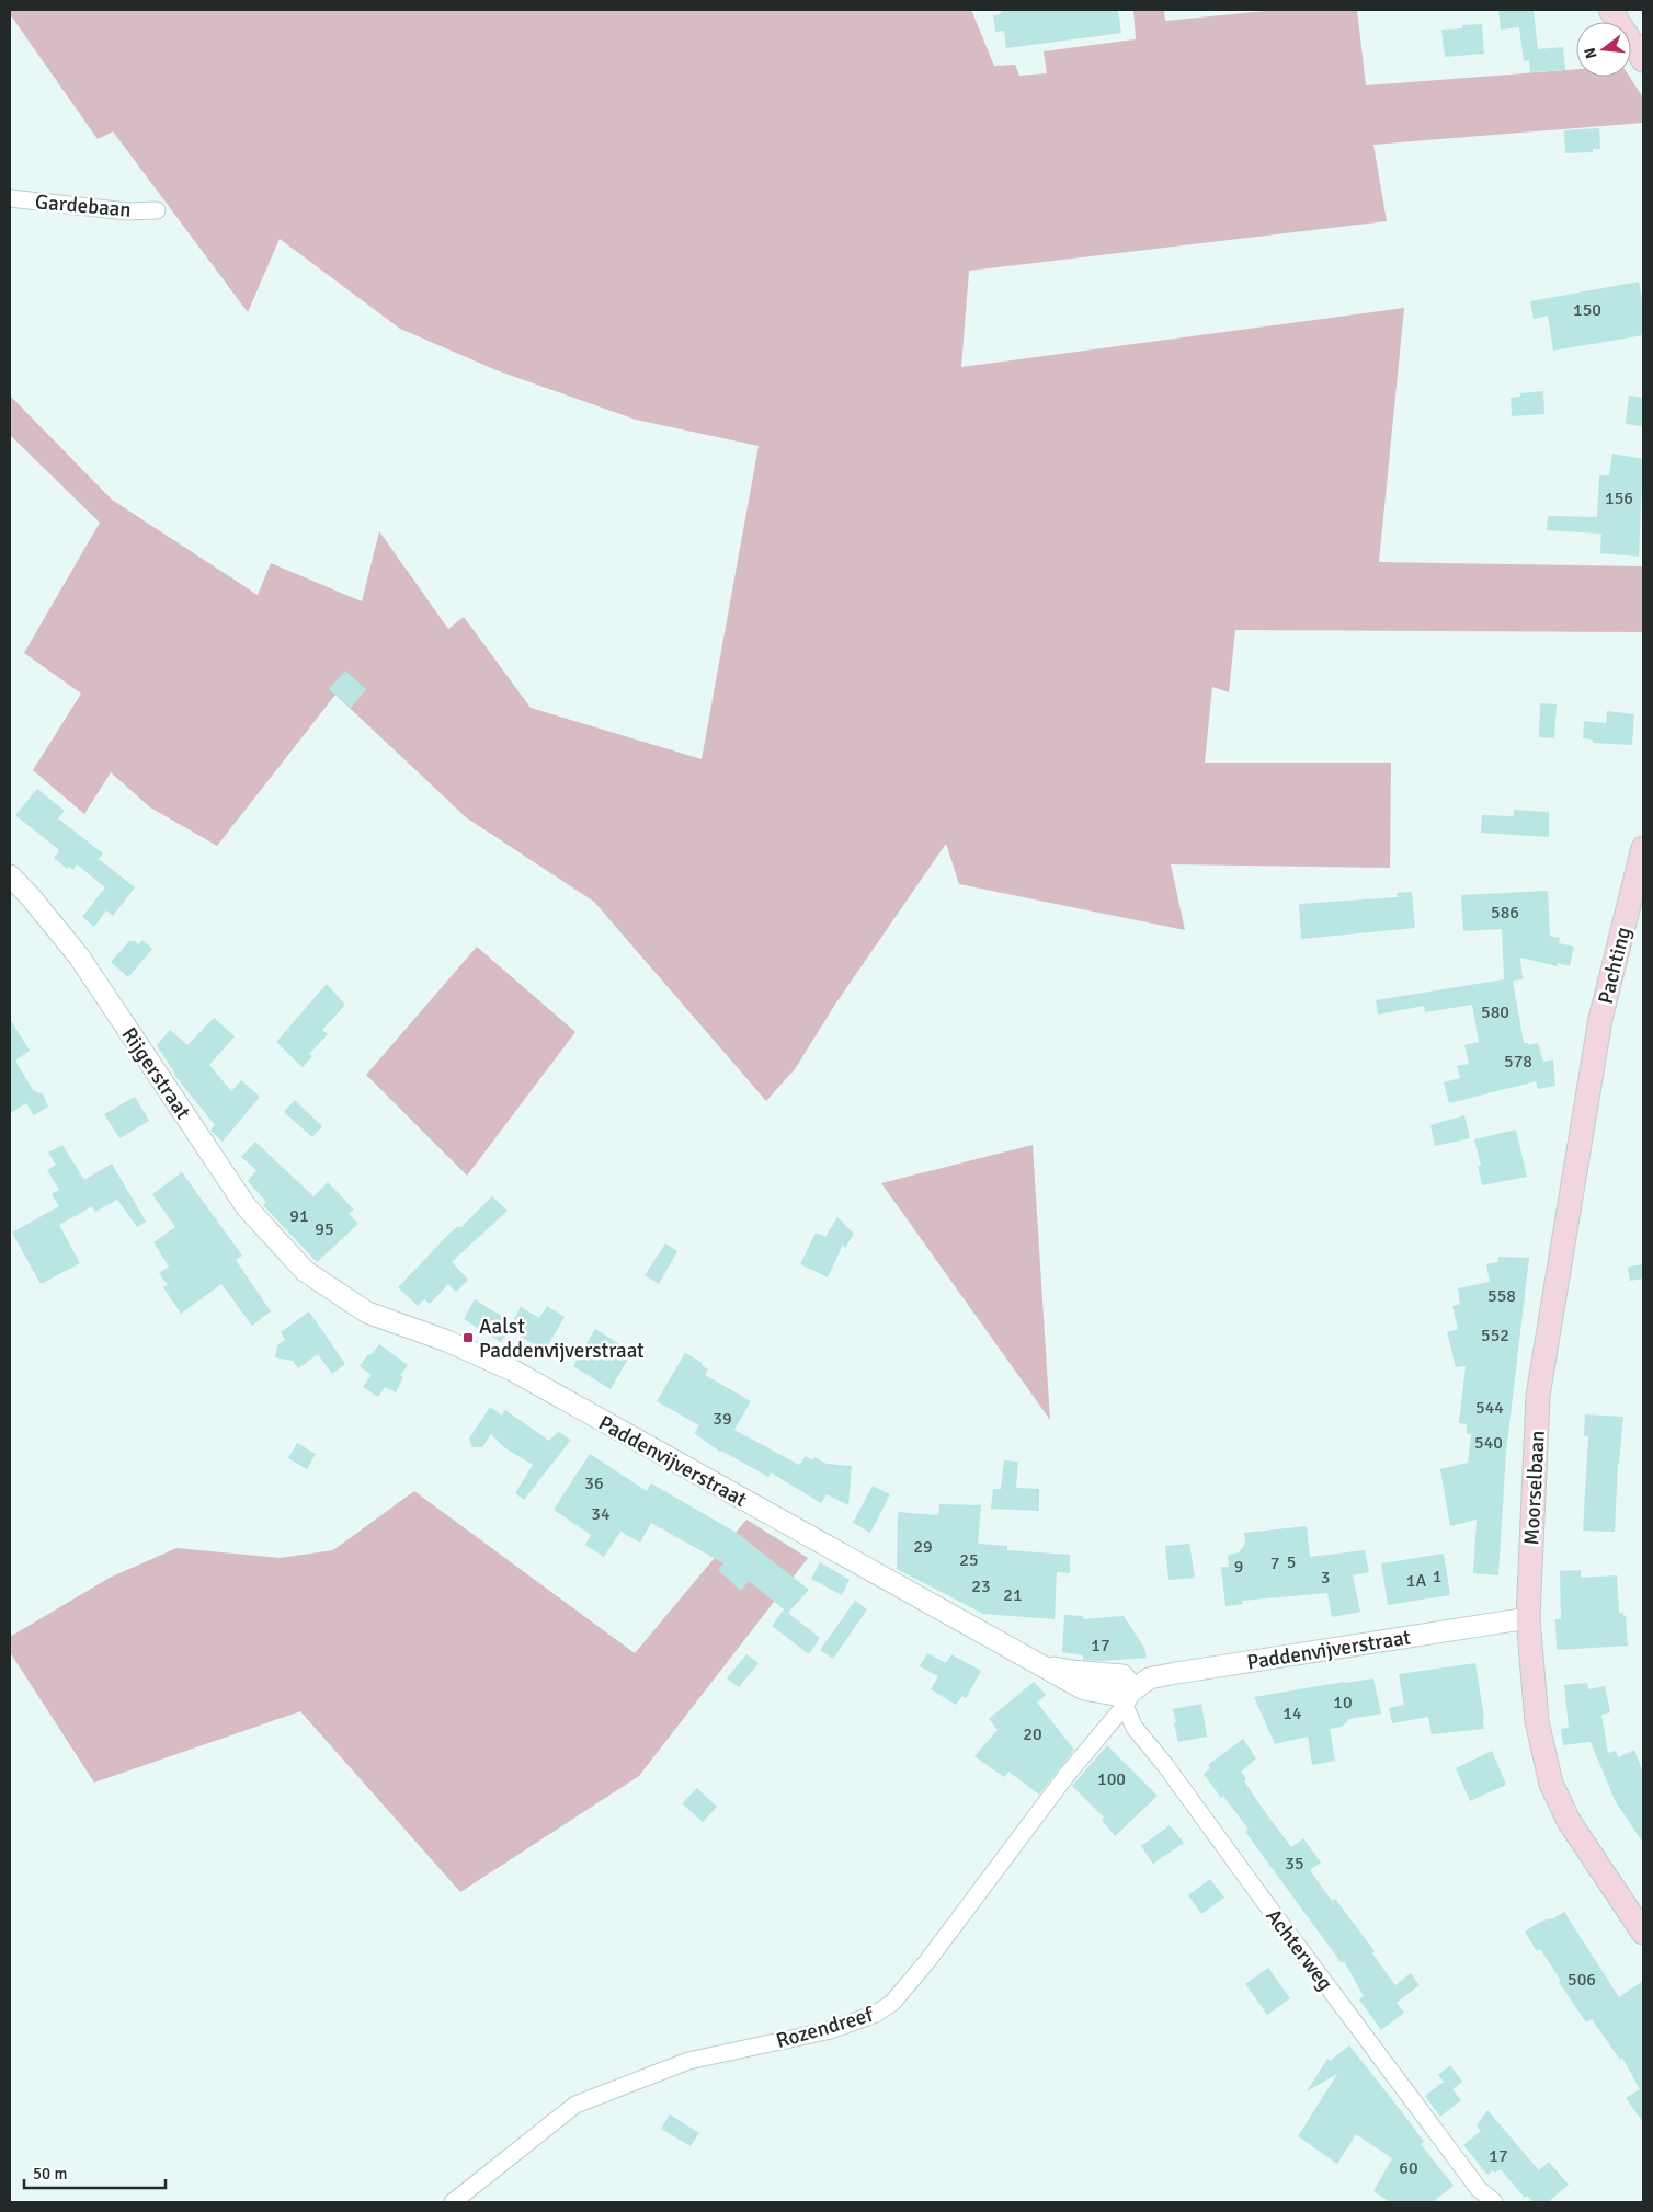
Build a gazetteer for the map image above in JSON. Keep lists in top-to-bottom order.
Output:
{
  "streets": {
    "main road": ["Pachting", "Moorselbaan"],
    "street": [
      "Gardebaan",
      "Rijgerstraat",
      "Paddenvijverstraat",
      "Achterweg",
      "Rozendreef"
    ]
  },
  "crossings": [
    ["Pachting", "Moorselbaan"],
    ["Rijgerstraat", "Paddenvijverstraat"],
    ["Paddenvijverstraat", "Moorselbaan"],
    ["Paddenvijverstraat", "Achterweg"],
    ["Paddenvijverstraat", "Rozendreef"],
    ["Achterweg", "Rozendreef"]
  ],
  "places": {
    "transit": ["Aalst Paddenvijverstraat"]
  },
  "house_numbers": [
    "150",
    "156",
    "586",
    "580",
    "578",
    "91",
    "95",
    "558",
    "552",
    "544",
    "39",
    "540",
    "36",
    "34",
    "29",
    "25",
    "5",
    "7",
    "9",
    "1",
    "3",
    "1A",
    "23",
    "21",
    "17",
    "10",
    "14",
    "20",
    "100",
    "35",
    "506",
    "17",
    "60"
  ],
  "scale_bar": "50 m",
  "north": "left"
}
